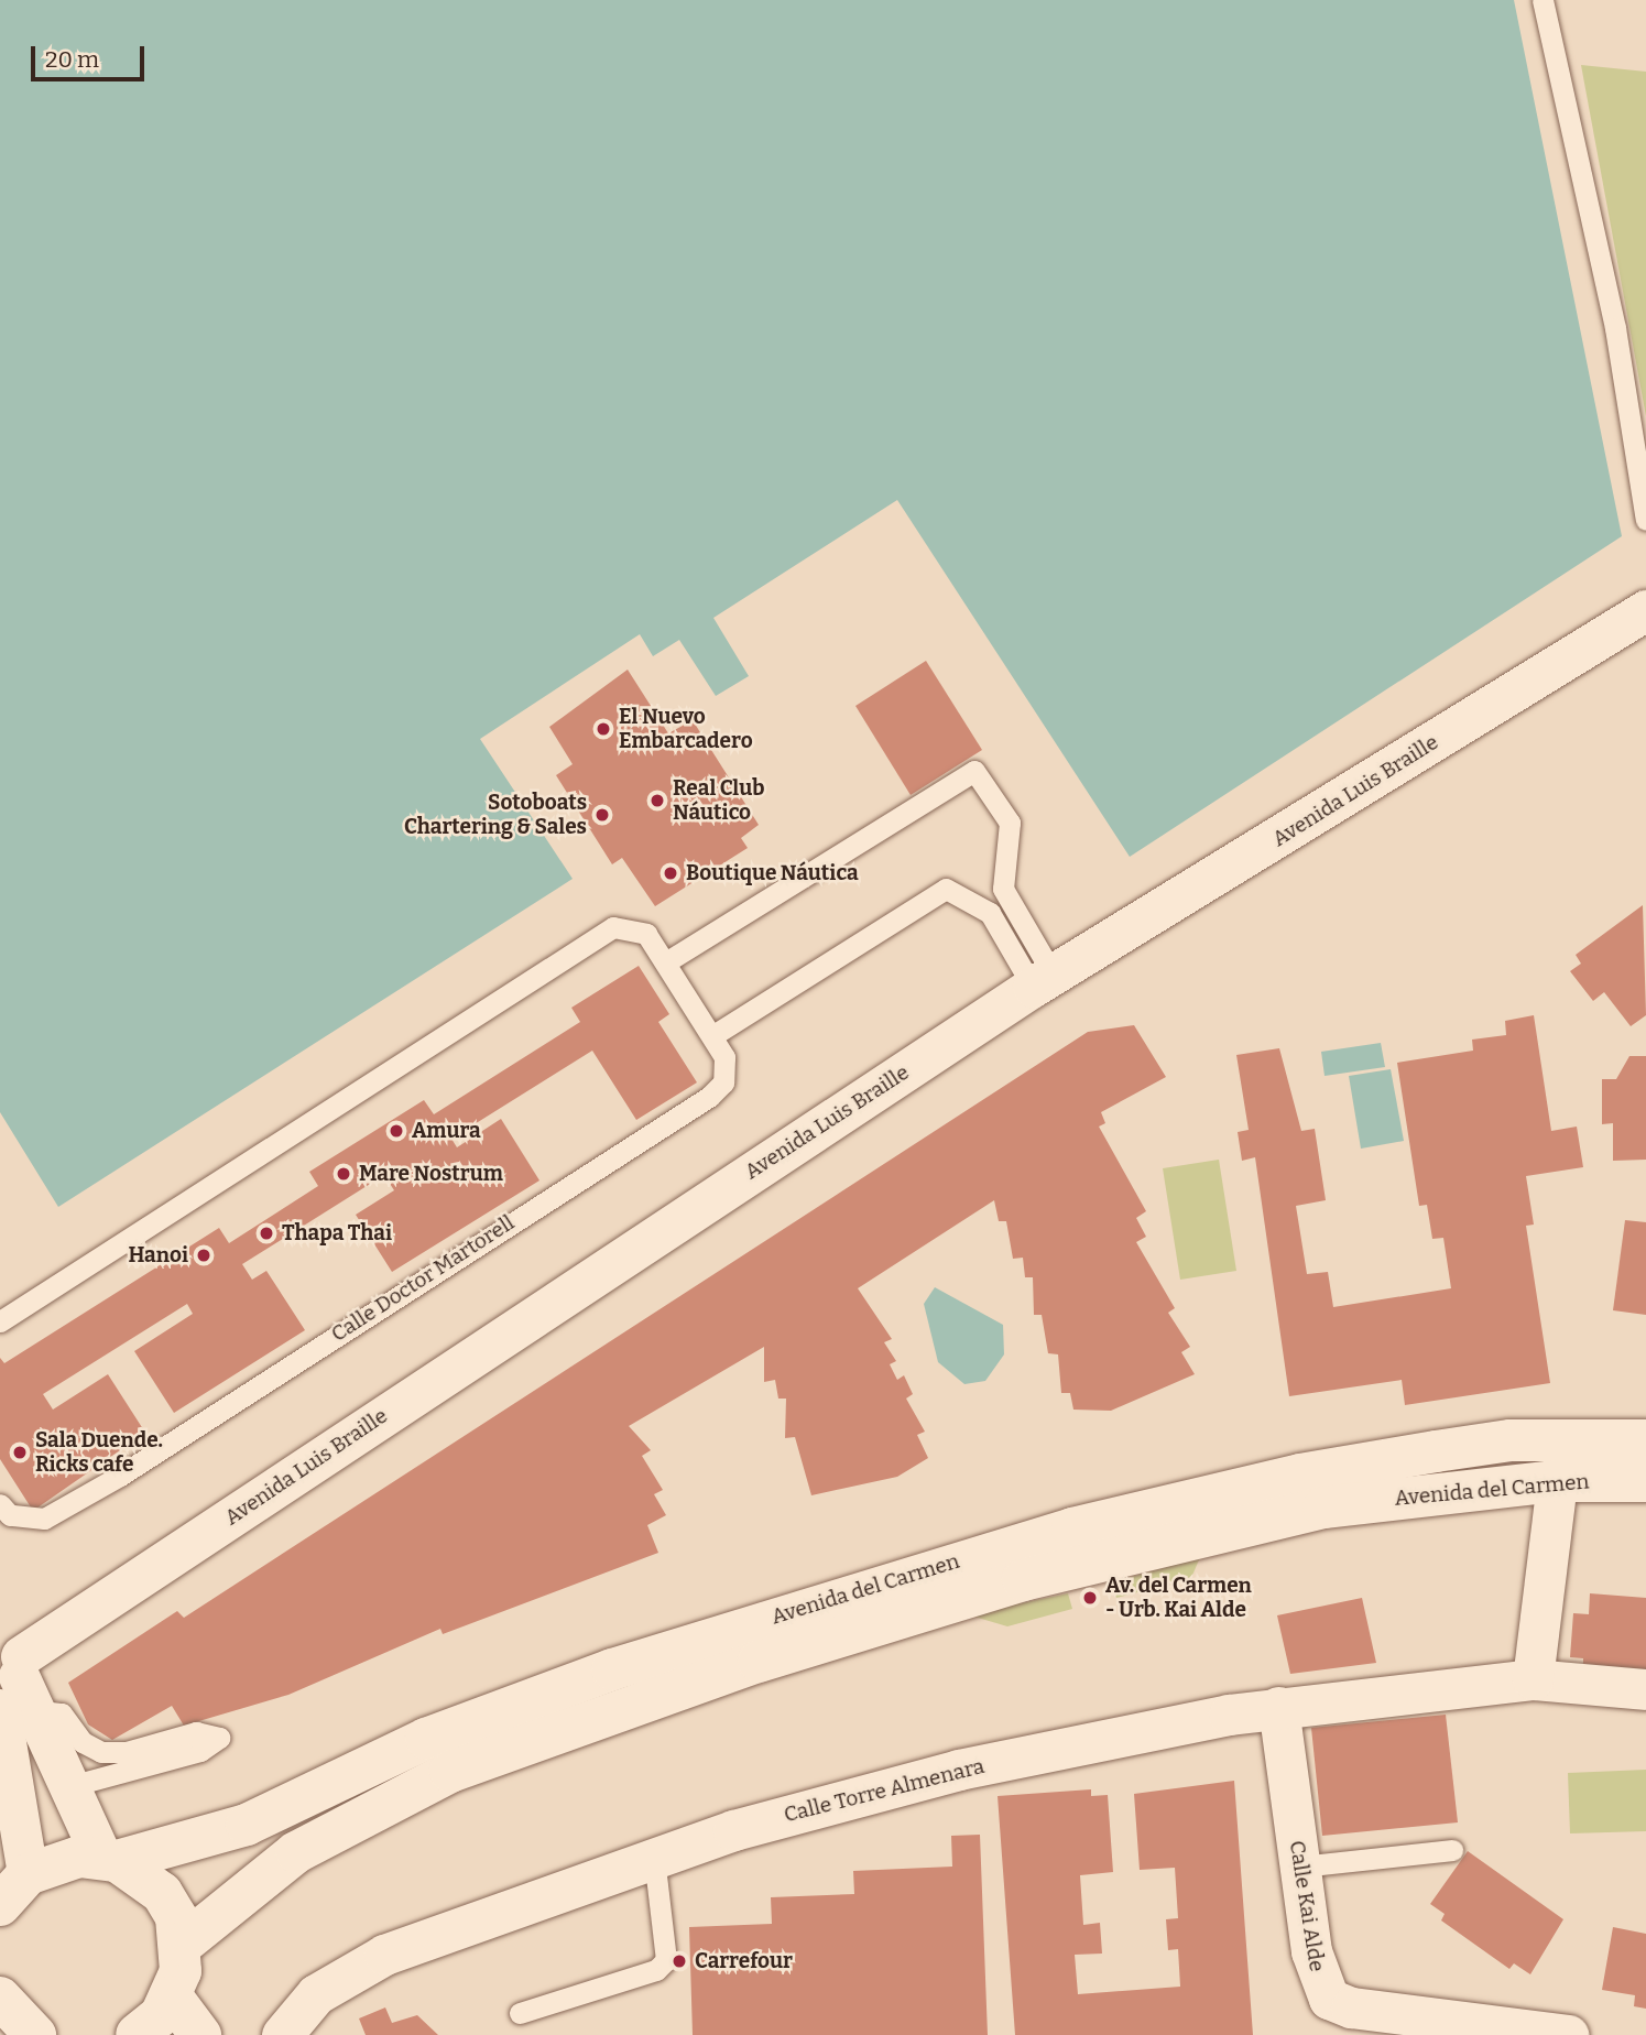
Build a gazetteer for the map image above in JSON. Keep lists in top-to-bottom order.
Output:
{
  "streets": {
    "main road": ["Avenida del Carmen"],
    "street": ["Avenida Luis Braille", "Calle Torre Almenara", "Calle Kai Alde"],
    "lane": ["Calle Doctor Martorell"]
  },
  "crossings": [
    ["Calle Torre Almenara", "Calle Kai Alde"]
  ],
  "places": [
    "El Nuevo Embarcadero",
    "Real Club Náutico",
    "Sotoboats Chartering & Sales",
    "Boutique Náutica",
    "Amura",
    "Mare Nostrum",
    "Thapa Thai",
    "Hanoi",
    "Sala Duende. Ricks cafe",
    "Av. del Carmen - Urb. Kai Alde",
    "Carrefour"
  ],
  "scale_bar": "20 m"
}
